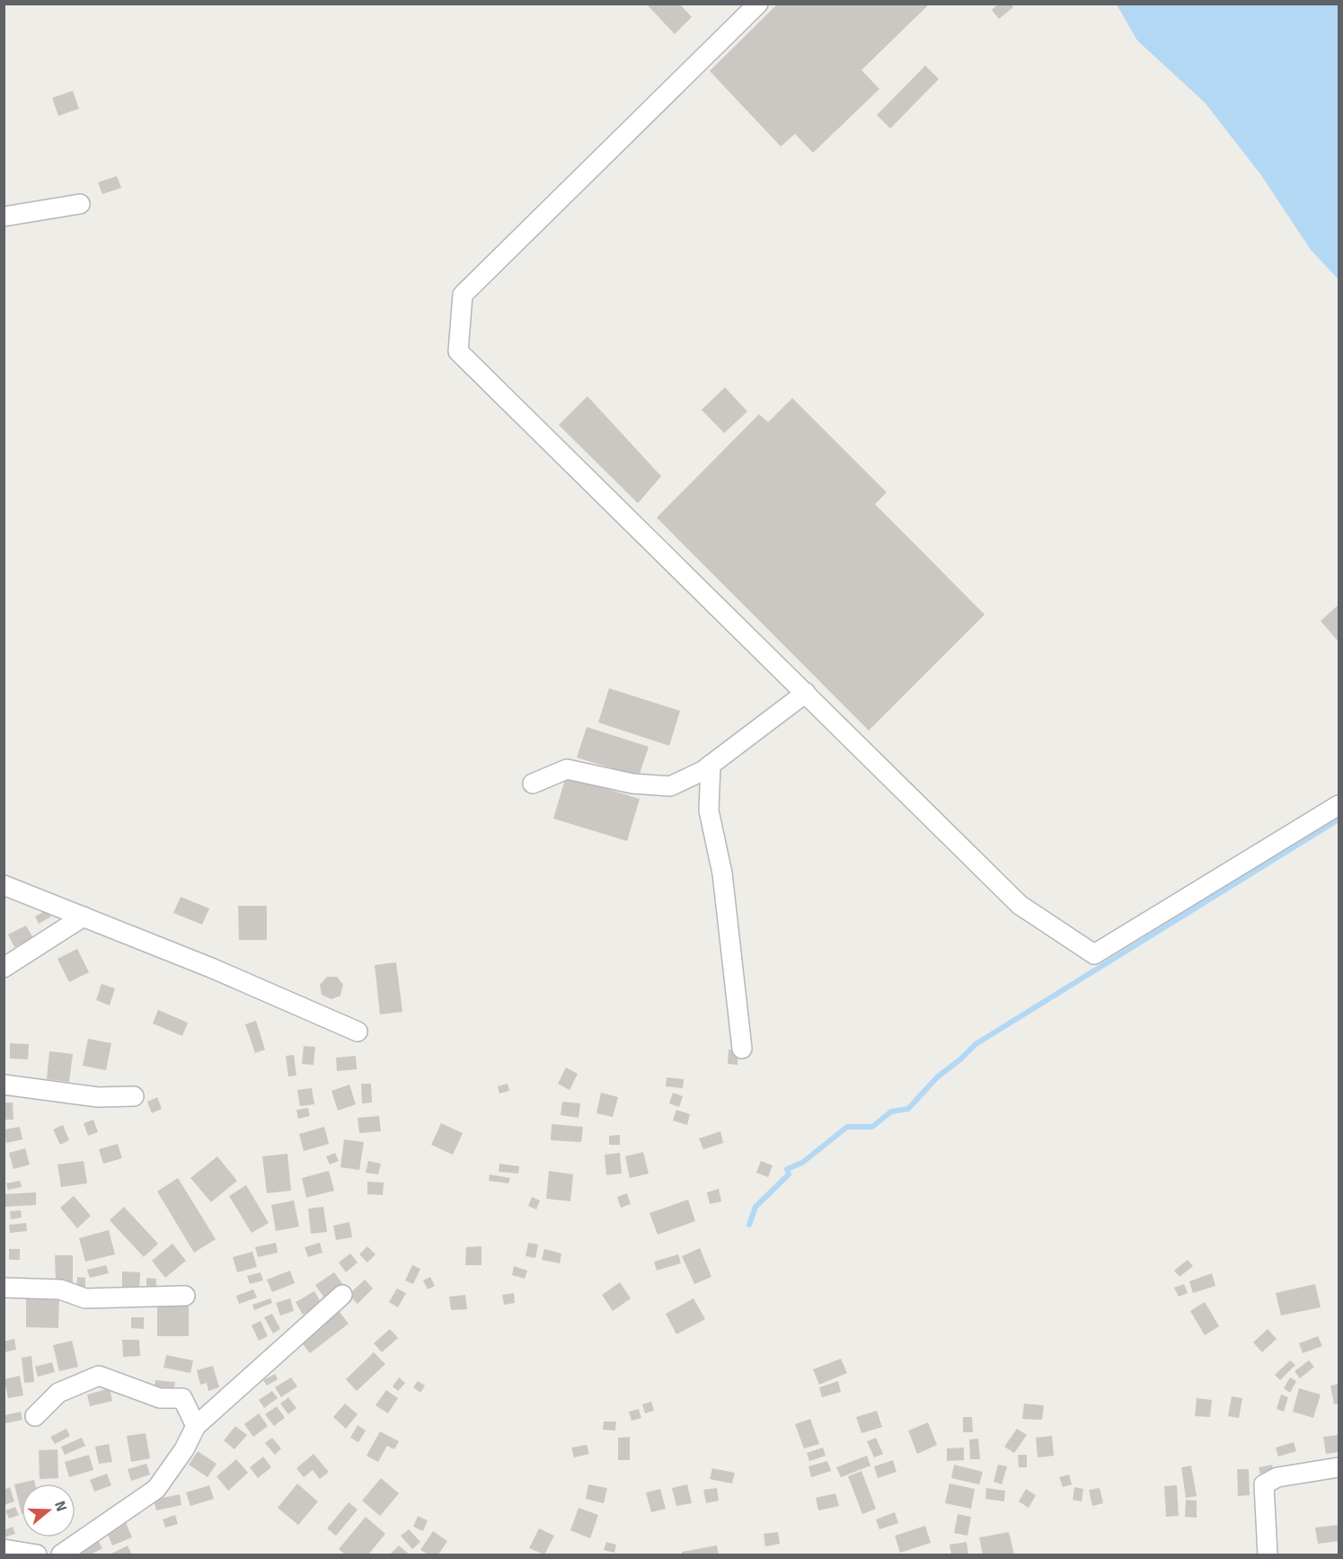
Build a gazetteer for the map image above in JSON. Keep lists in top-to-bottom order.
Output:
{
  "north": "right"
}
